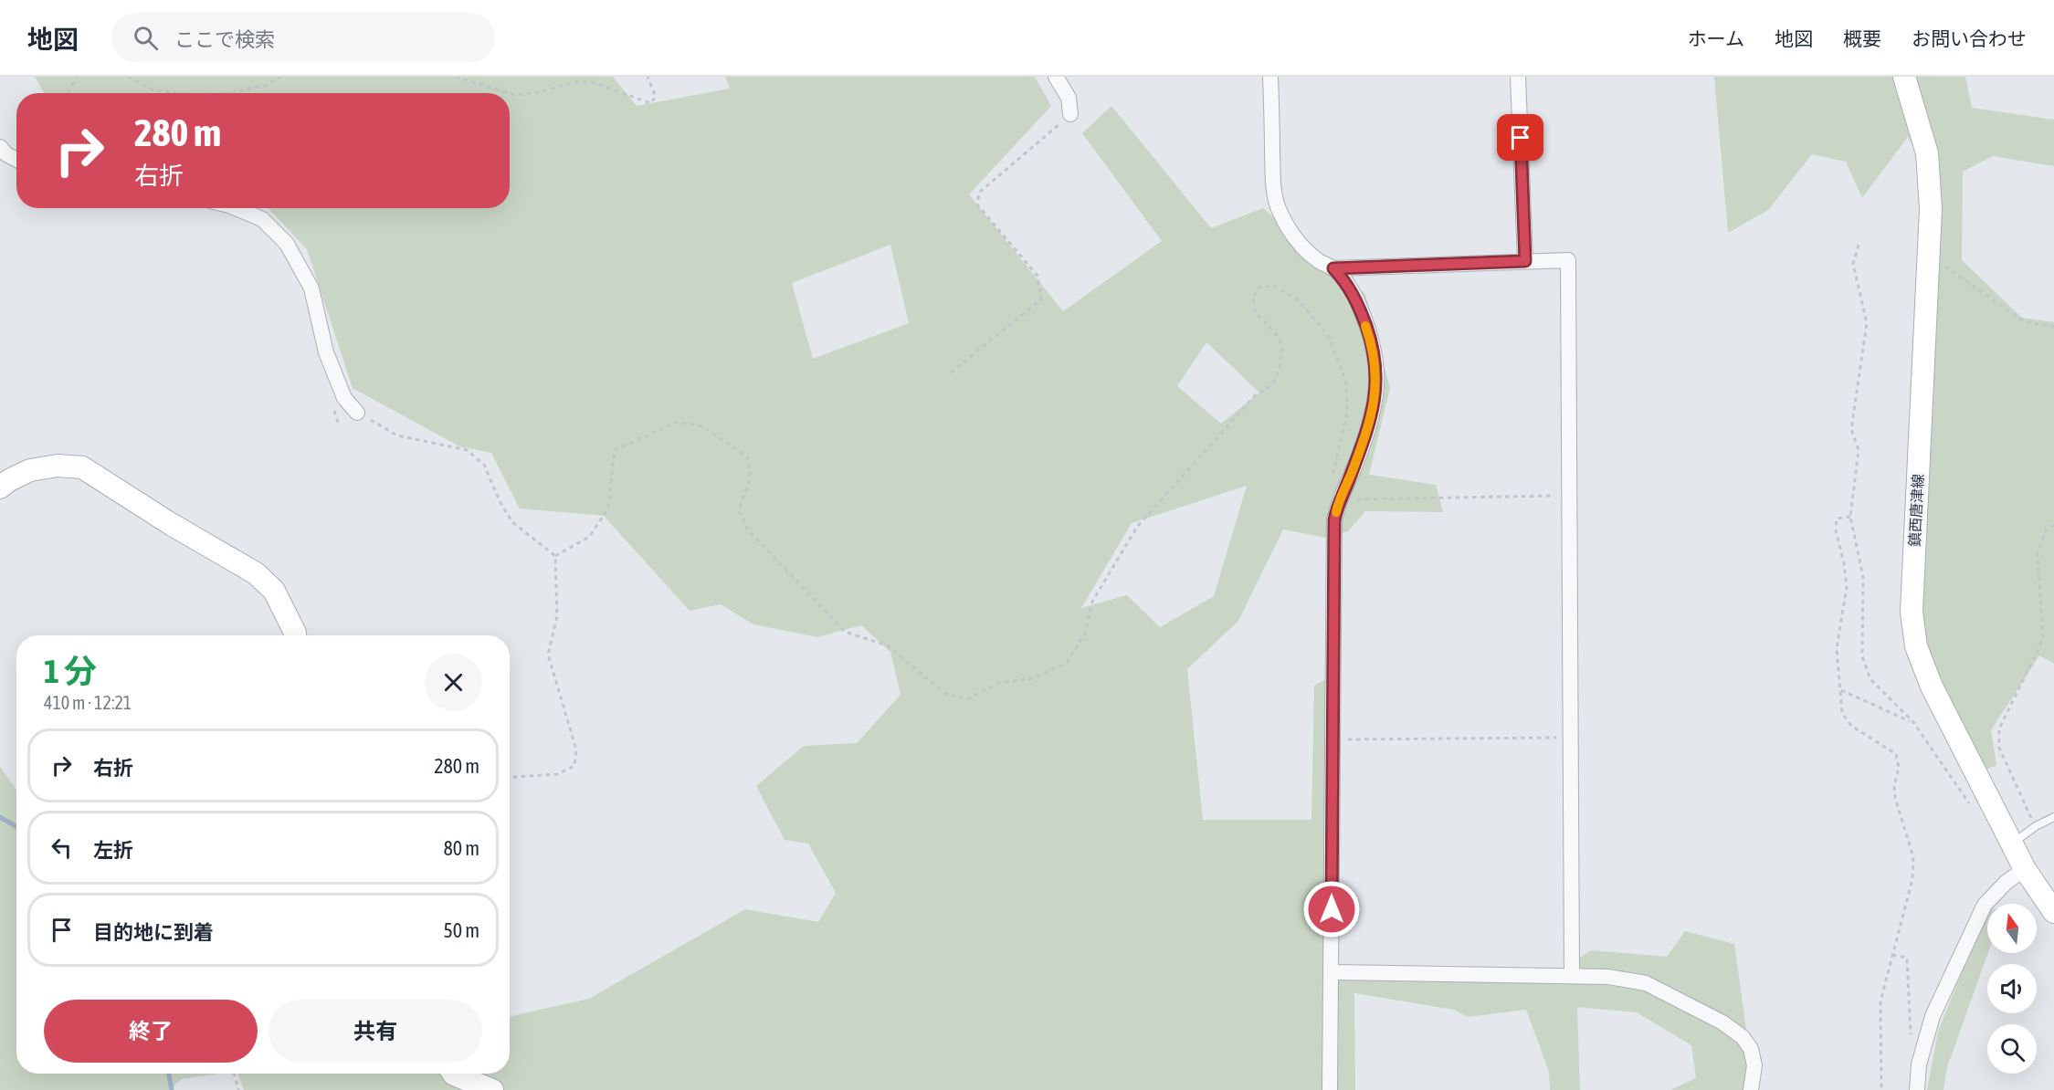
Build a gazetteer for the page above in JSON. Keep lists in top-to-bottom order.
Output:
{
  "streets": {
    "main road": ["鎮西唐津線"]
  },
  "north": "top",
  "page": {
    "header": "地図",
    "search": "ここで検索",
    "nav": [
      "ホーム",
      "地図",
      "概要",
      "お問い合わせ"
    ],
    "turn": ["280 m", "右折"],
    "heading": ["1 分", "410 m · 12:21"],
    "list": [
      {
        "name": "右折",
        "value": "280 m"
      },
      {
        "name": "左折",
        "value": "80 m"
      },
      {
        "name": "目的地に到着",
        "value": "50 m"
      }
    ],
    "buttons": ["終了", "共有"]
  }
}
